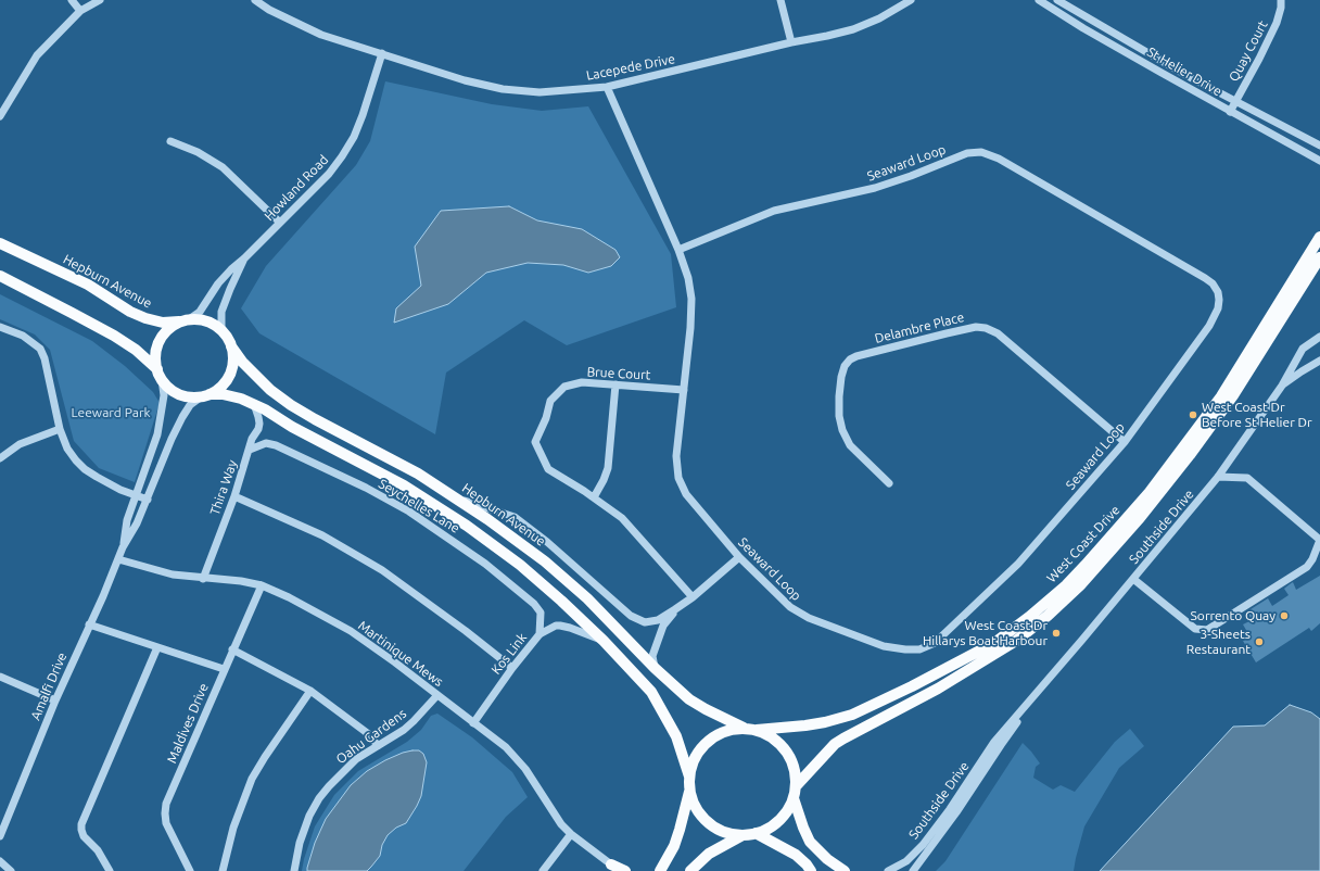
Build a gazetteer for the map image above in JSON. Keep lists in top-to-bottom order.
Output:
{
  "streets": {
    "main road": ["Hepburn Avenue", "West Coast Drive"],
    "street": [
      "Quay Court",
      "Lacepede Drive",
      "St Helier Drive",
      "Seaward Loop",
      "Howland Road",
      "Delambre Place",
      "Brue Court",
      "Thira Way",
      "Seychelles Lane",
      "Southside Drive",
      "Martinique Mews",
      "Kos Link",
      "Amalfi Drive",
      "Maldives Drive",
      "Oahu Gardens"
    ]
  },
  "crossings": [
    ["Quay Court", "St Helier Drive"],
    ["Lacepede Drive", "Seaward Loop"],
    ["Lacepede Drive", "Howland Road"],
    ["Seaward Loop", "Delambre Place"],
    ["Seaward Loop", "Brue Court"],
    ["Howland Road", "Hepburn Avenue"],
    ["Howland Road", "Amalfi Drive"],
    ["Hepburn Avenue", "West Coast Drive"],
    ["Hepburn Avenue", "Amalfi Drive"],
    ["Thira Way", "Seychelles Lane"],
    ["Thira Way", "Martinique Mews"],
    ["Seychelles Lane", "Kos Link"],
    ["Martinique Mews", "Kos Link"],
    ["Martinique Mews", "Amalfi Drive"],
    ["Martinique Mews", "Maldives Drive"],
    ["Martinique Mews", "Oahu Gardens"]
  ],
  "parks": ["Leeward Park"],
  "places": [
    "West Coast Dr Before St Helier Dr",
    "Sorrento Quay",
    "West Coast Dr Hillarys Boat Harbour",
    "3-Sheets Restaurant"
  ]
}
